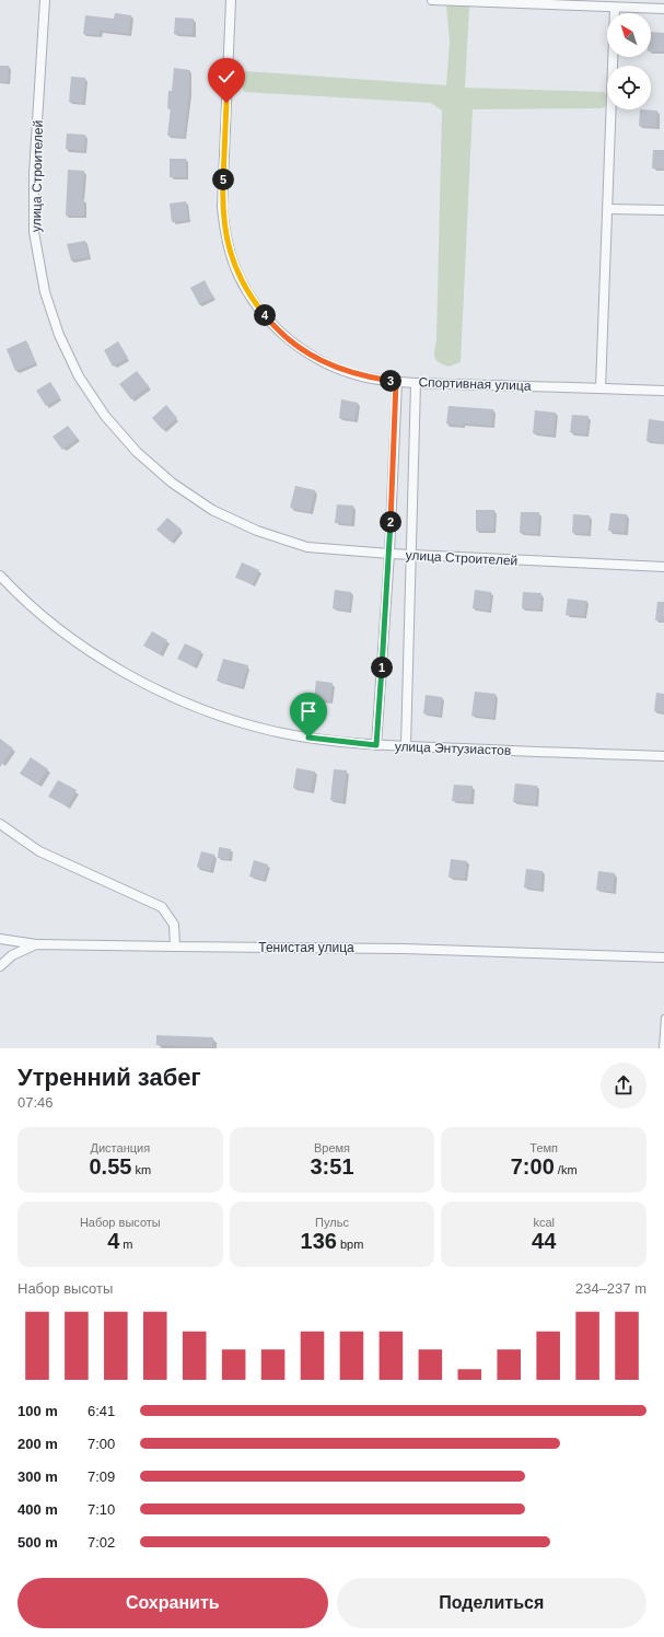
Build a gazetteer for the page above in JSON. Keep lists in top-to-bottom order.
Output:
{
  "streets": {
    "street": [
      "улица Строителей",
      "Спортивная улица",
      "улица Энтузиастов",
      "Тенистая улица"
    ]
  },
  "north": "top left",
  "page": {
    "pins": [
      "5",
      "4",
      "3",
      "2",
      "1"
    ],
    "heading": ["Утренний забег", "07:46"],
    "stats": [
      ["Дистанция", "0.55 km"],
      ["Время", "3:51"],
      ["Темп", "7:00 /km"],
      ["Набор высоты", "4 m"],
      ["Пульс", "136 bpm"],
      ["kcal", "44"]
    ],
    "chart": ["Набор высоты", "234–237 m"],
    "list": [
      {
        "name": "100 m",
        "note": "6:41"
      },
      {
        "name": "200 m",
        "note": "7:00"
      },
      {
        "name": "300 m",
        "note": "7:09"
      },
      {
        "name": "400 m",
        "note": "7:10"
      },
      {
        "name": "500 m",
        "note": "7:02"
      }
    ],
    "buttons": ["Сохранить", "Поделиться"]
  }
}
